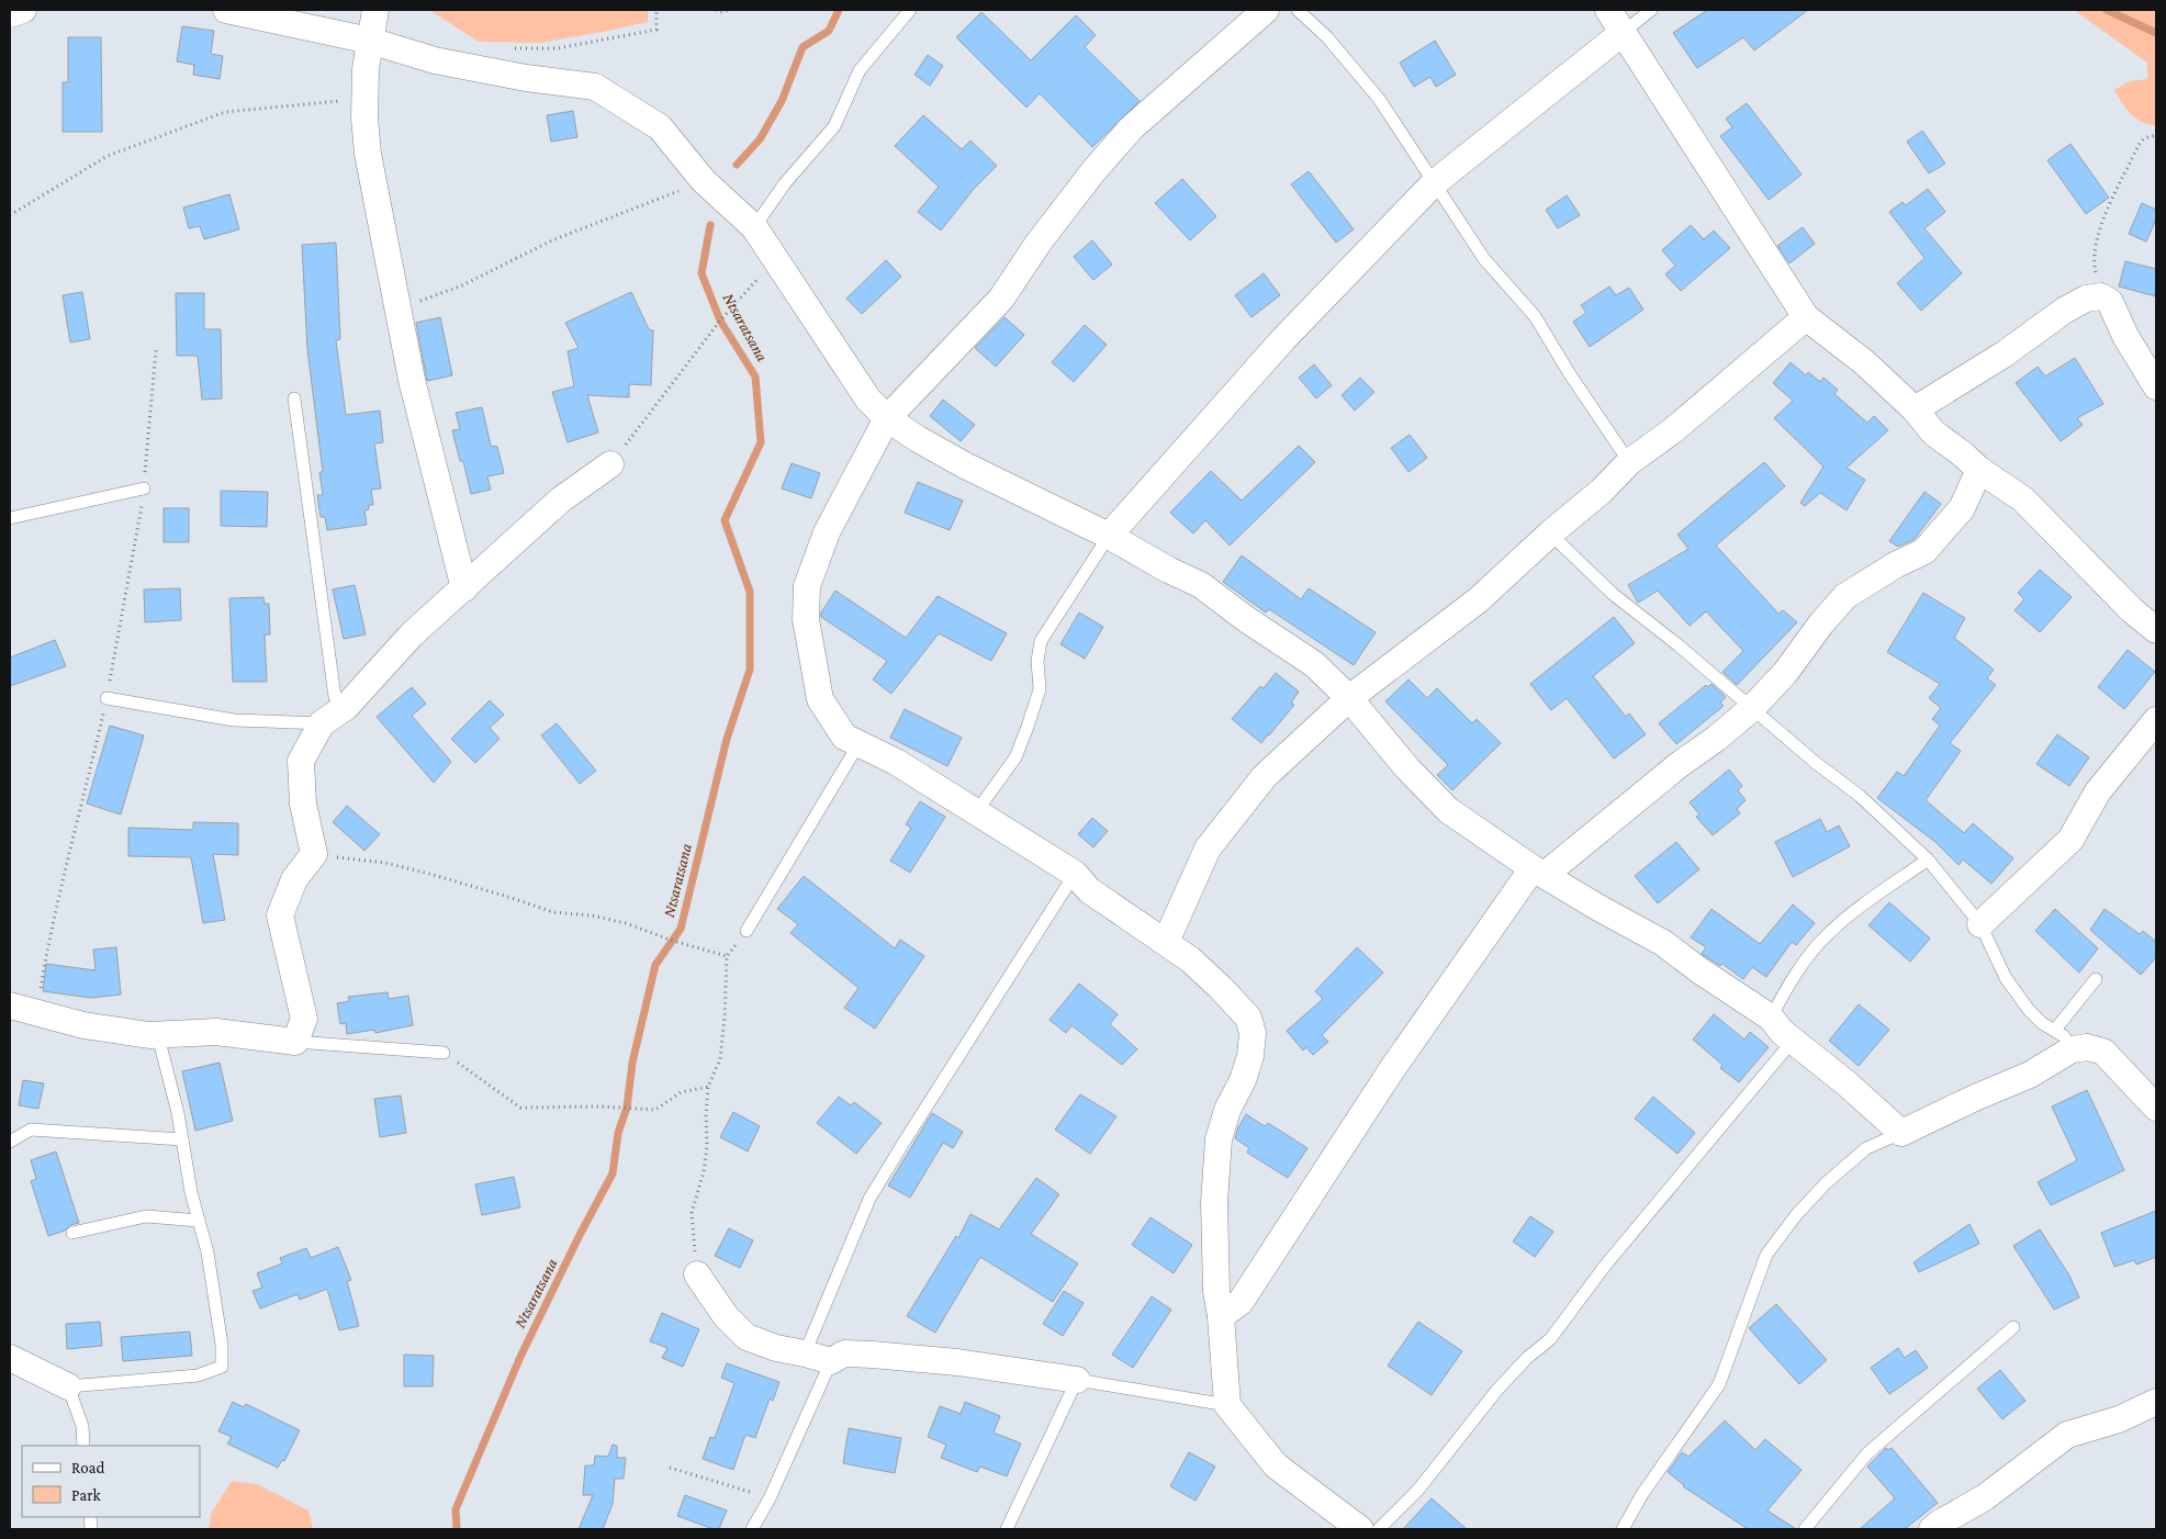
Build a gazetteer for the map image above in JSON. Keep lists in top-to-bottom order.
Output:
{
  "water": ["Ntsaratsana"],
  "legend": ["Road", "Park"]
}
